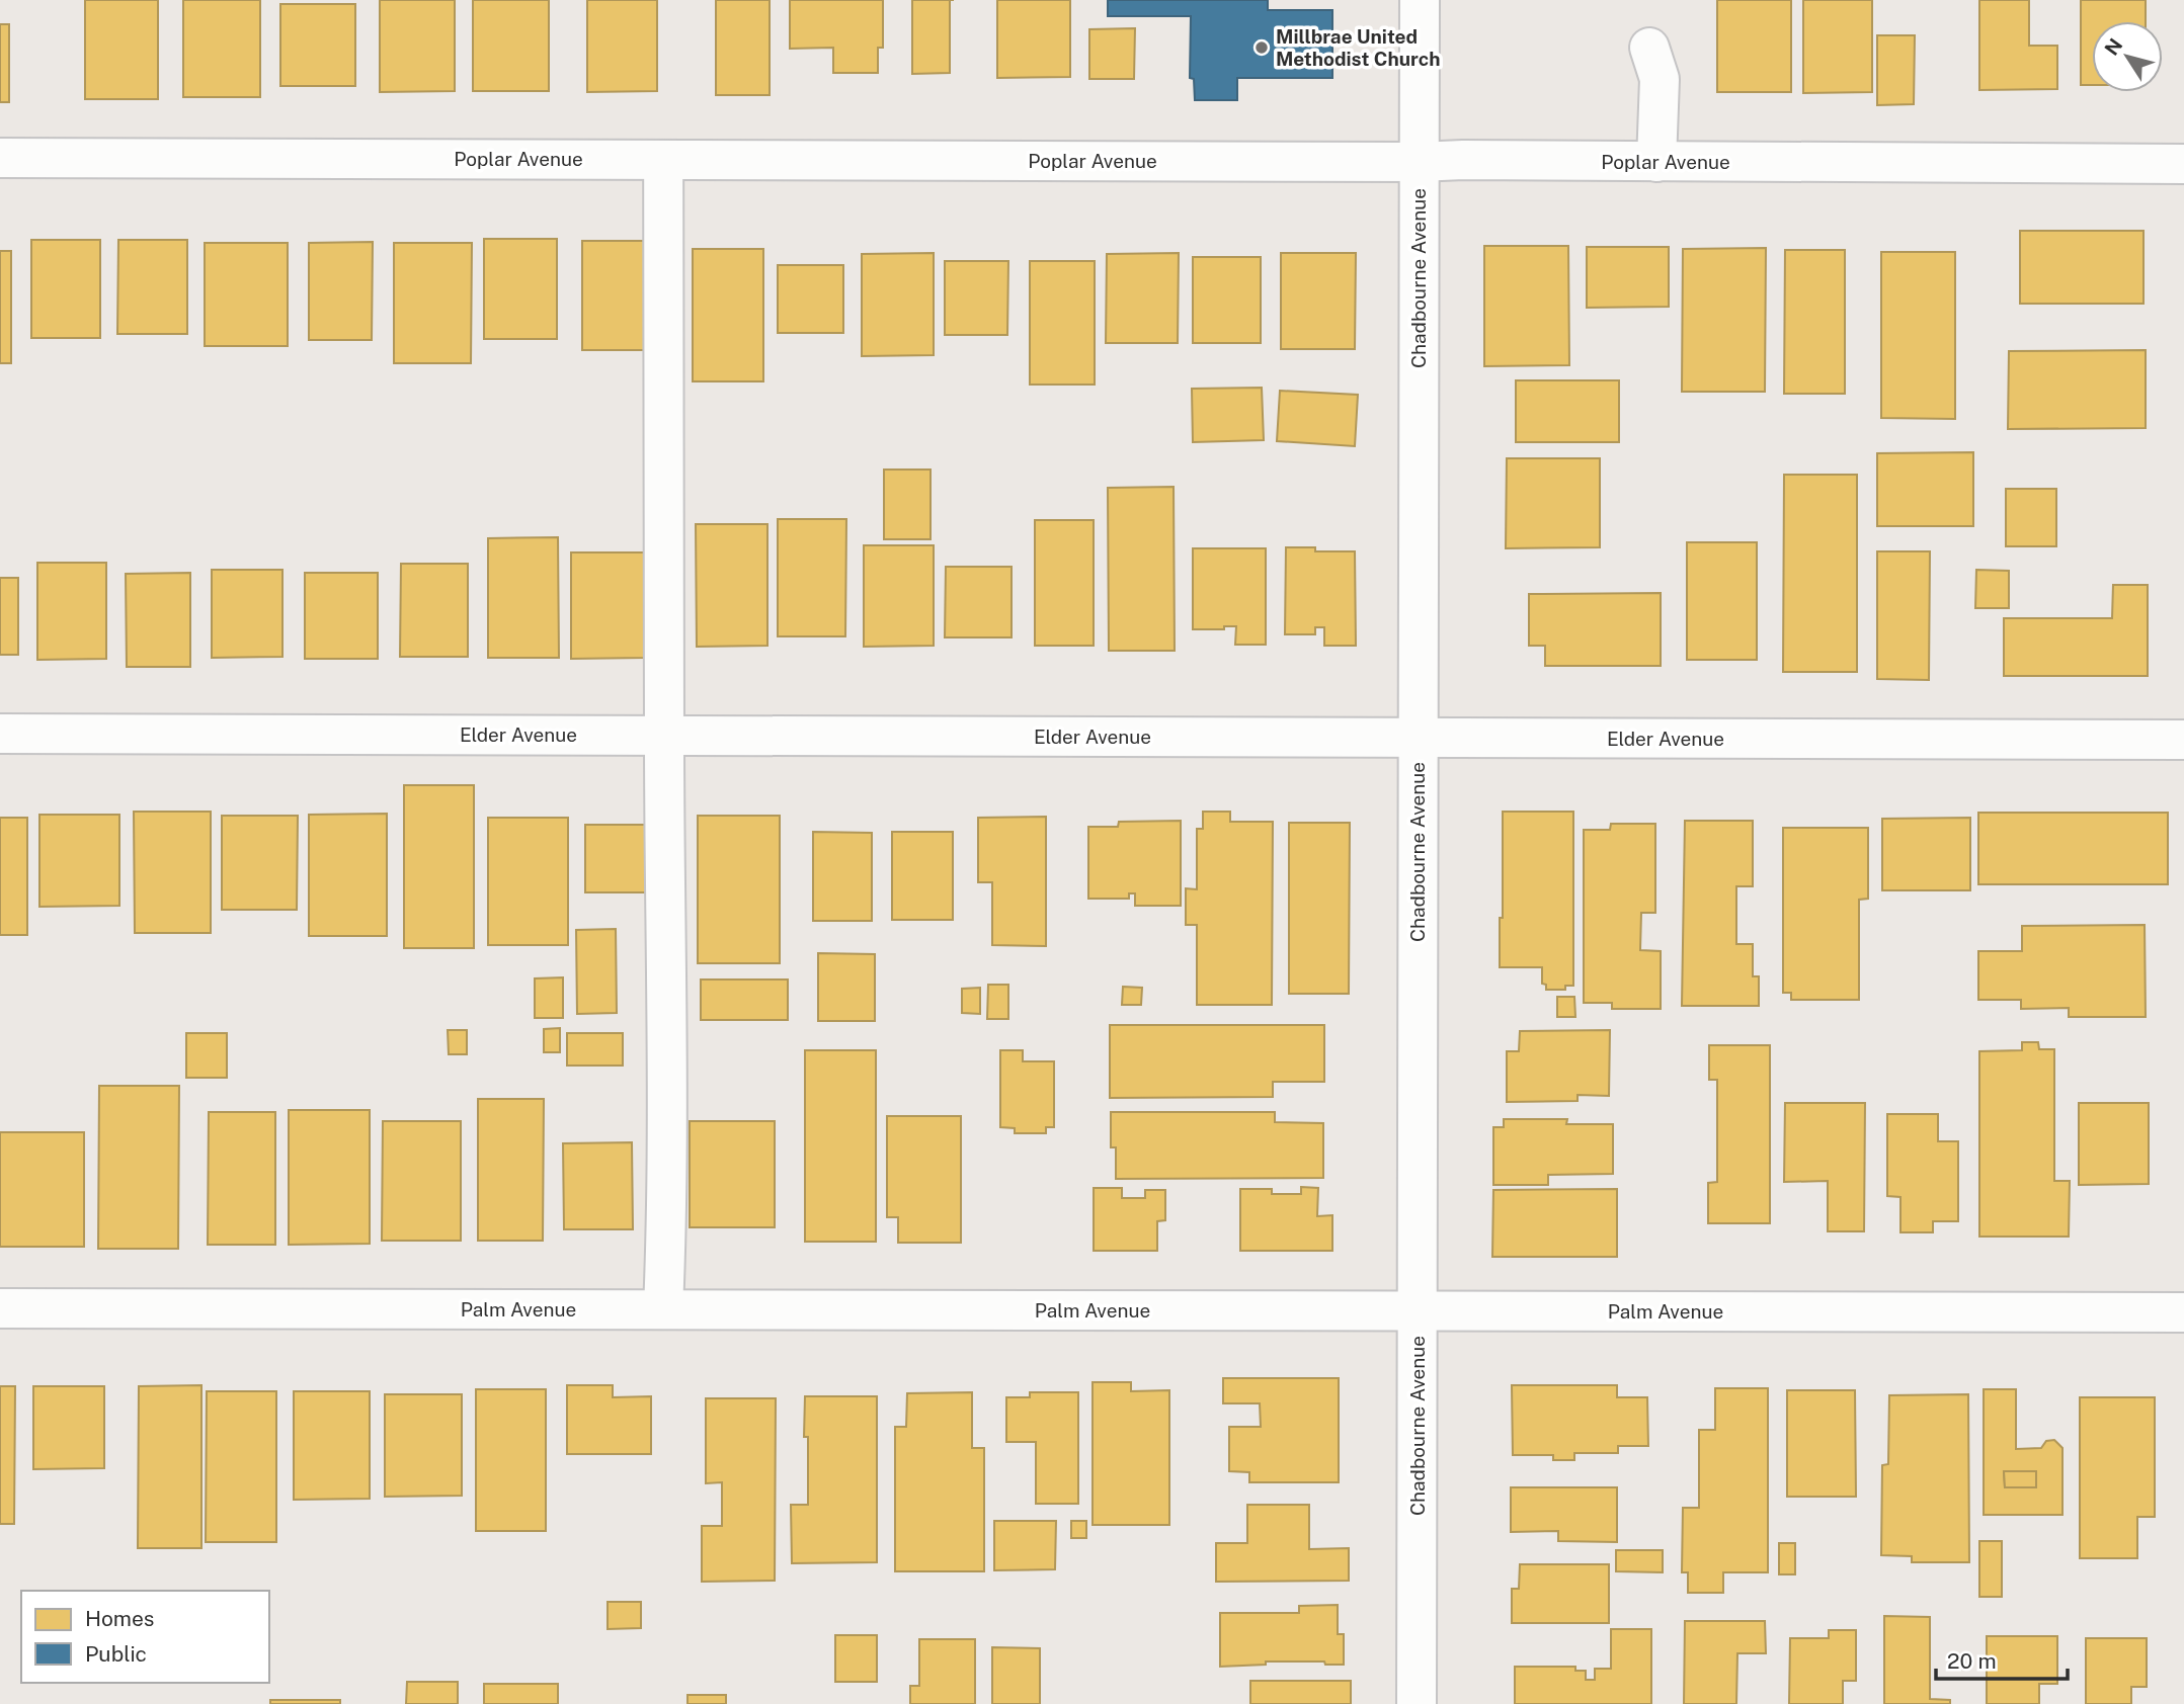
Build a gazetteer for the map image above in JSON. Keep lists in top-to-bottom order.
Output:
{
  "streets": {
    "street": [
      "Poplar Avenue",
      "Chadbourne Avenue",
      "Elder Avenue",
      "Palm Avenue"
    ]
  },
  "crossings": [
    ["Poplar Avenue", "Chadbourne Avenue"],
    ["Chadbourne Avenue", "Elder Avenue"],
    ["Chadbourne Avenue", "Palm Avenue"]
  ],
  "places": ["Millbrae United Methodist Church"],
  "legend": ["Homes", "Public"],
  "scale_bar": "20 m",
  "north": "top left"
}
